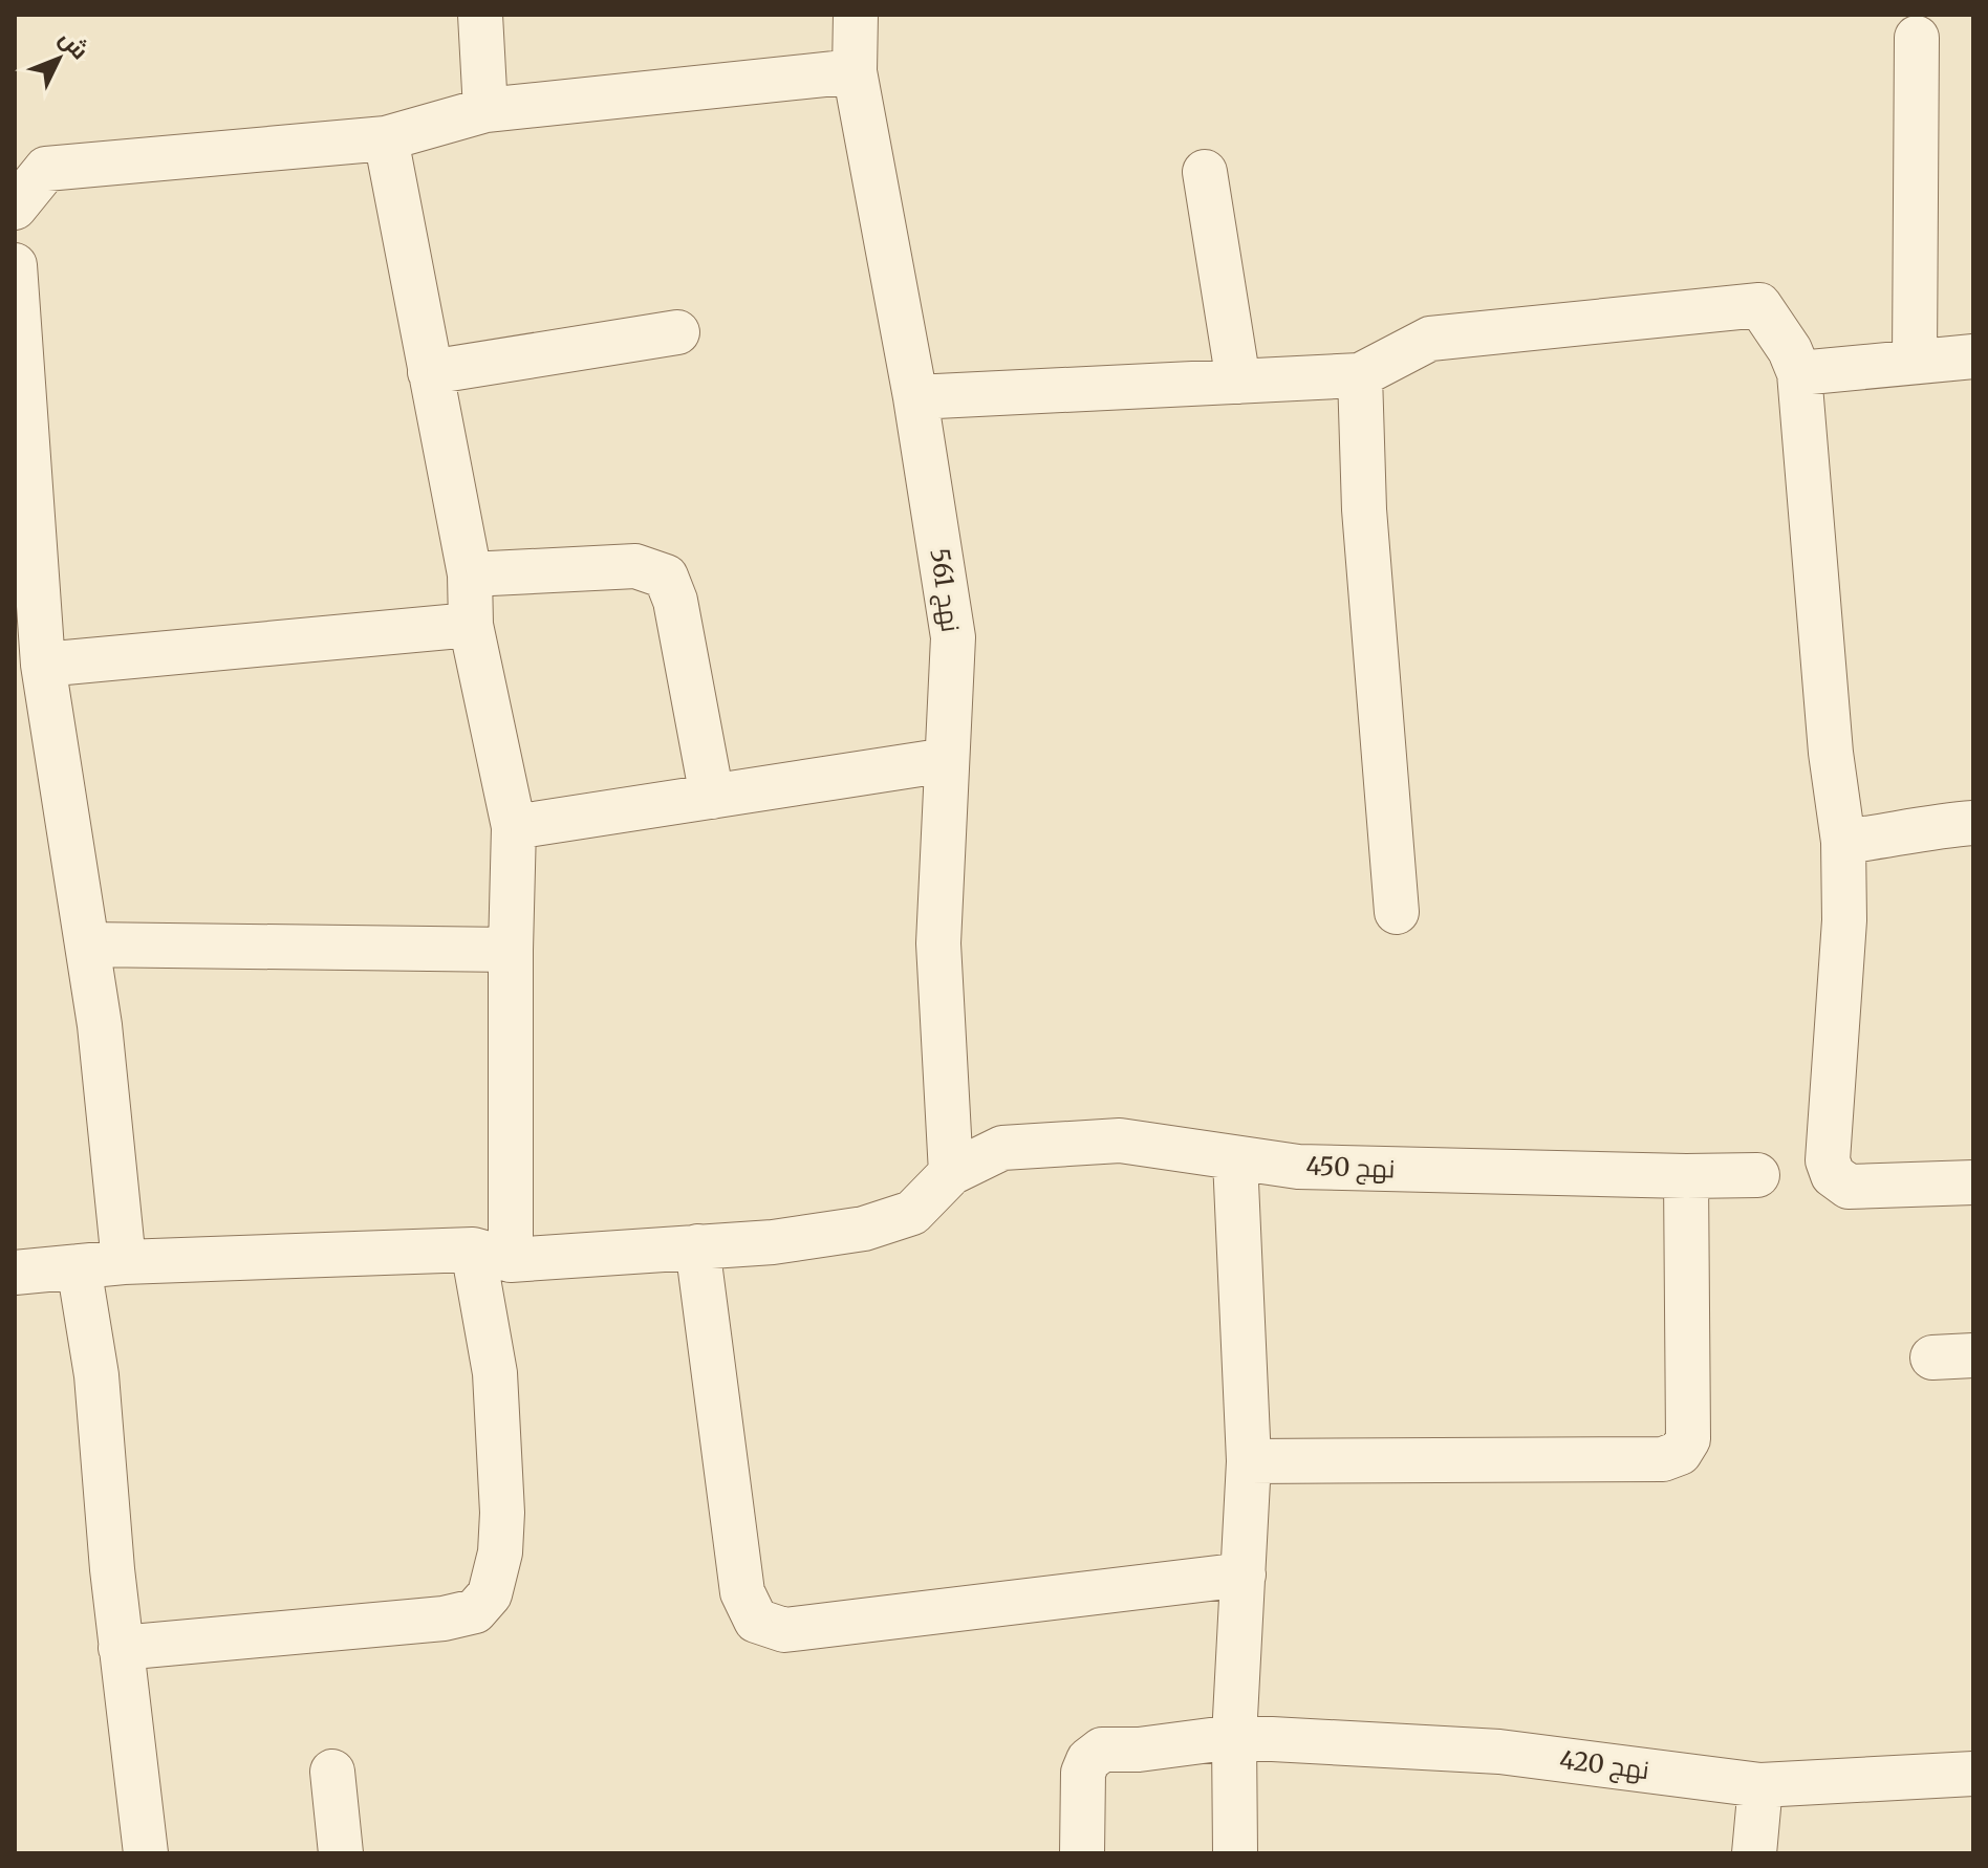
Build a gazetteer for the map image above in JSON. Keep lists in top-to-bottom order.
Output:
{
  "streets": {
    "street": ["نهج 561", "نهج 450", "نهج 420"]
  },
  "crossings": [
    ["نهج 561", "نهج 450"]
  ],
  "north": "top right"
}
